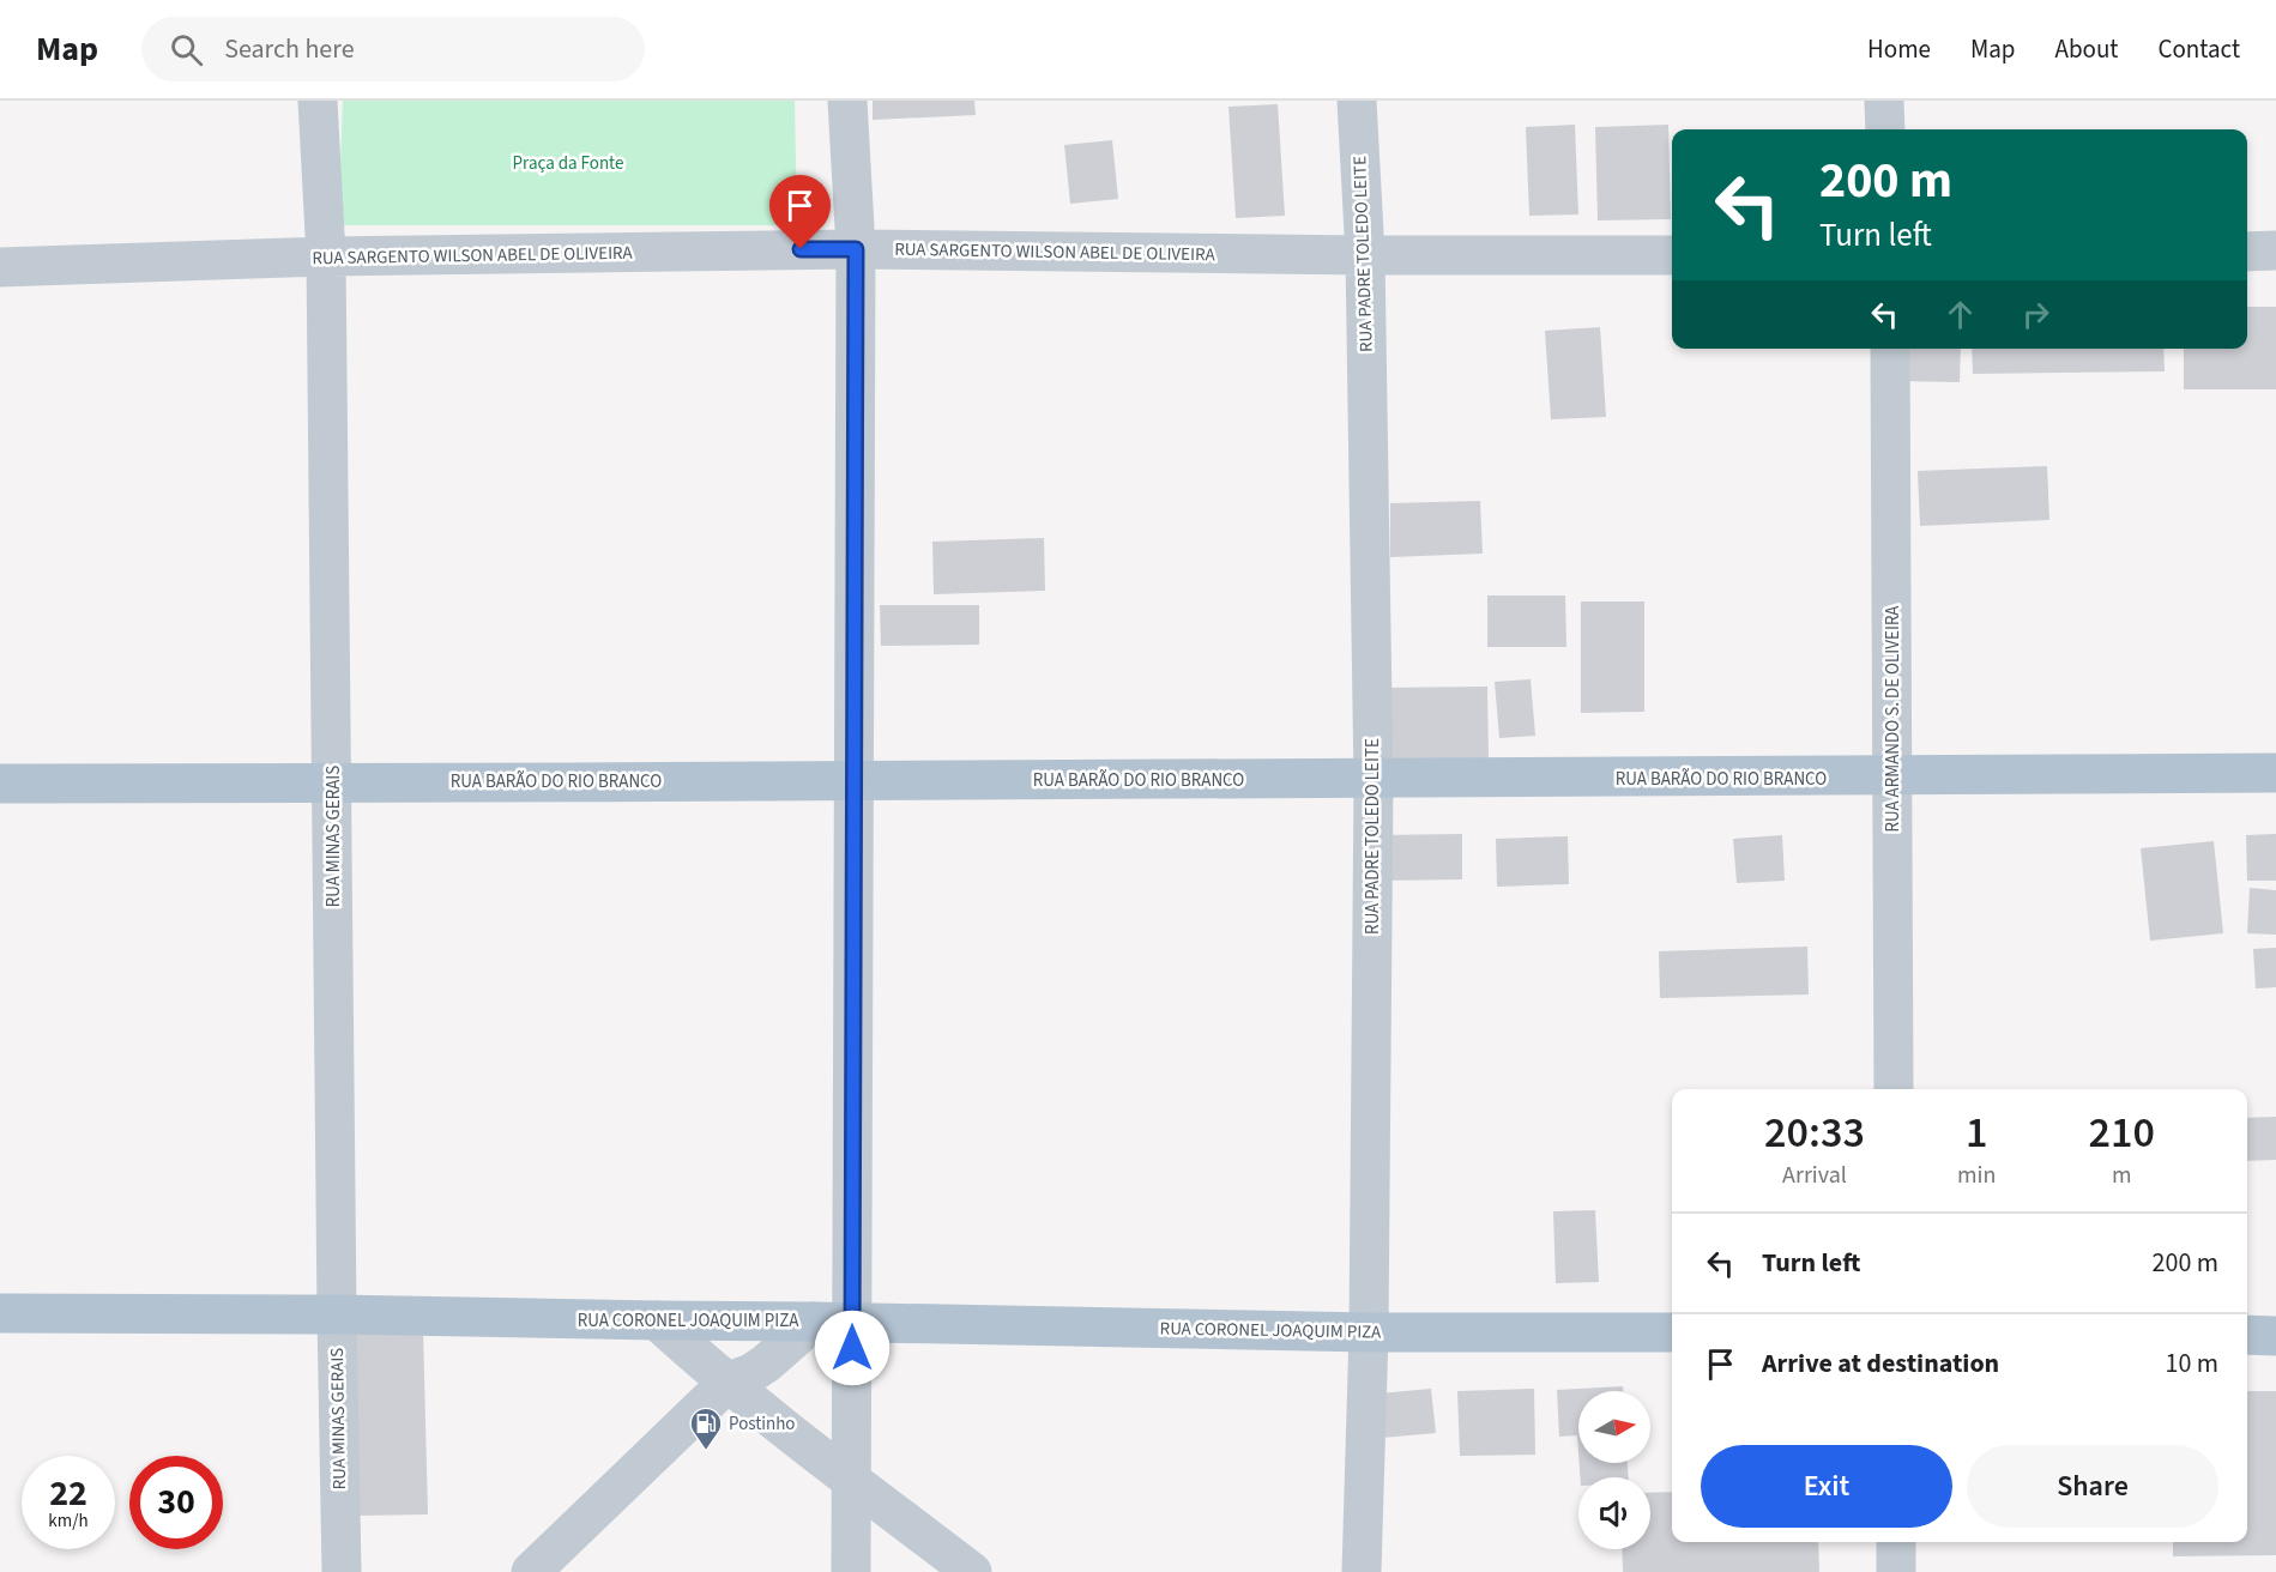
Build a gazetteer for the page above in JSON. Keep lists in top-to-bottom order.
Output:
{
  "streets": {
    "main road": ["RUA BARÃO DO RIO BRANCO", "RUA CORONEL JOAQUIM PIZA"],
    "street": [
      "RUA SARGENTO WILSON ABEL DE OLIVEIRA",
      "RUA PADRE TOLEDO LEITE",
      "RUA ARMANDO S. DE OLIVEIRA",
      "RUA MINAS GERAIS"
    ]
  },
  "crossings": [
    ["RUA SARGENTO WILSON ABEL DE OLIVEIRA", "RUA PADRE TOLEDO LEITE"],
    ["RUA SARGENTO WILSON ABEL DE OLIVEIRA", "RUA MINAS GERAIS"],
    ["RUA PADRE TOLEDO LEITE", "RUA BARÃO DO RIO BRANCO"],
    ["RUA PADRE TOLEDO LEITE", "RUA CORONEL JOAQUIM PIZA"],
    ["RUA ARMANDO S. DE OLIVEIRA", "RUA BARÃO DO RIO BRANCO"],
    ["RUA BARÃO DO RIO BRANCO", "RUA MINAS GERAIS"],
    ["RUA MINAS GERAIS", "RUA CORONEL JOAQUIM PIZA"]
  ],
  "parks": ["Praça da Fonte"],
  "places": {
    "fuel station": ["Postinho"]
  },
  "north": "right",
  "page": {
    "header": "Map",
    "search": "Search here",
    "nav": [
      "Home",
      "Map",
      "About",
      "Contact"
    ],
    "turn": ["200 m", "Turn left"],
    "eta": [
      "20:33",
      "Arrival",
      "1",
      "min",
      "210",
      "m"
    ],
    "list": [
      {
        "name": "Turn left",
        "value": "200 m"
      },
      {
        "name": "Arrive at destination",
        "value": "10 m"
      }
    ],
    "buttons": ["Exit", "Share"],
    "speed": "22 km/h",
    "limit": "30"
  }
}
